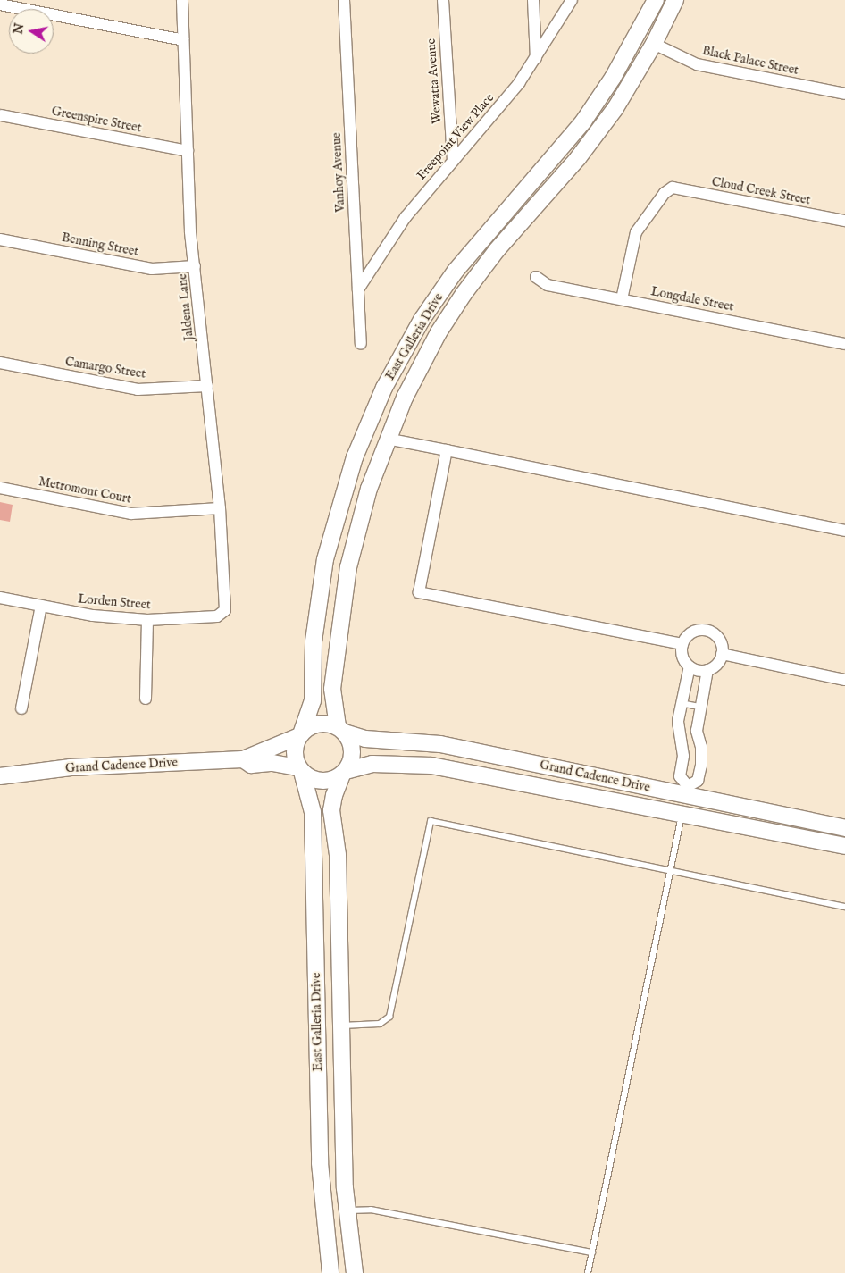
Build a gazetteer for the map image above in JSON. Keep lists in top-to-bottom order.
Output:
{
  "streets": {
    "main road": ["East Galleria Drive", "Grand Cadence Drive"],
    "street": [
      "Black Palace Street",
      "Wewatta Avenue",
      "Greenspire Street",
      "Freepoint View Place",
      "Vanhoy Avenue",
      "Cloud Creek Street",
      "Benning Street",
      "Longdale Street",
      "Jaldena Lane",
      "Camargo Street",
      "Metromont Court",
      "Lorden Street"
    ]
  },
  "crossings": [
    ["Black Palace Street", "East Galleria Drive"],
    ["Wewatta Avenue", "Freepoint View Place"],
    ["Greenspire Street", "Jaldena Lane"],
    ["Freepoint View Place", "Vanhoy Avenue"],
    ["Cloud Creek Street", "Longdale Street"],
    ["Benning Street", "Jaldena Lane"],
    ["Jaldena Lane", "Camargo Street"],
    ["Jaldena Lane", "Metromont Court"],
    ["Jaldena Lane", "Lorden Street"],
    ["East Galleria Drive", "Grand Cadence Drive"]
  ],
  "north": "left"
}
